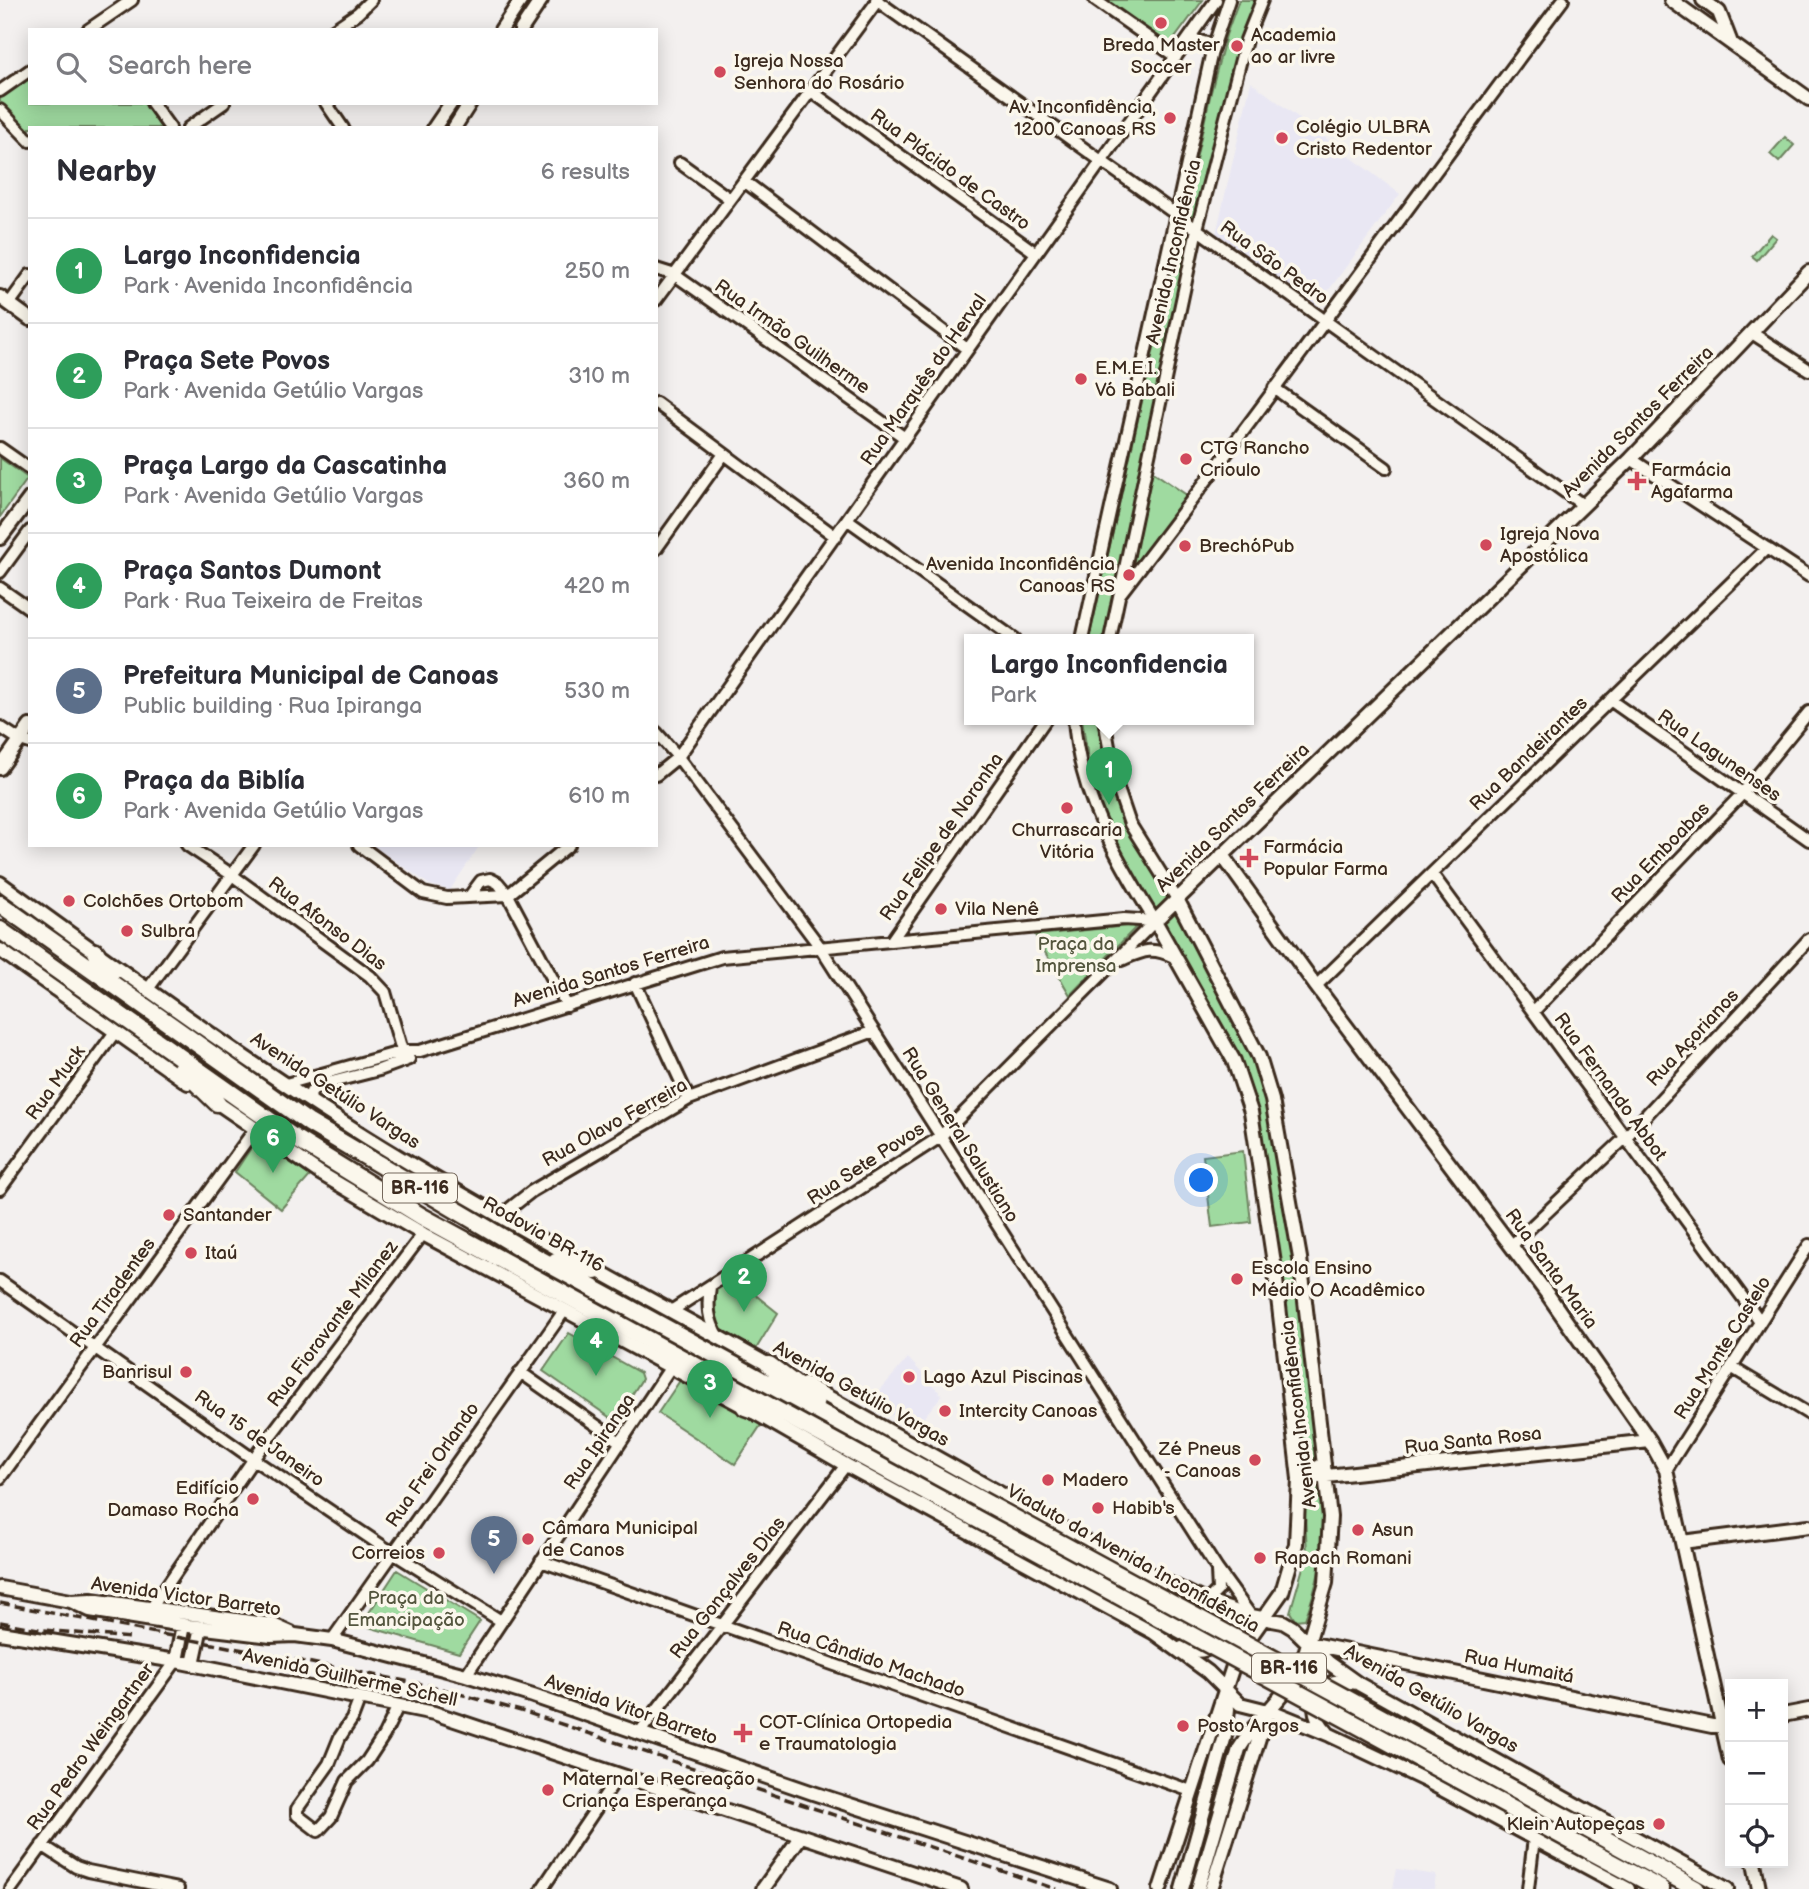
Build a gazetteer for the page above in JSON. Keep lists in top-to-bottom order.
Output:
{
  "streets": {
    "highway": ["BR-116", "Rodovia BR-116", "Viaduto da Avenida Inconfidência"],
    "main road": [
      "Avenida Inconfidência",
      "Avenida Santos Ferreira",
      "Avenida Getúlio Vargas",
      "Rua Santa Maria",
      "Rua Santa Rosa",
      "Avenida Victor Barreto",
      "Rua Humaitá",
      "Avenida Guilherme Schell",
      "Avenida Vitor Barreto"
    ],
    "street": [
      "Rua Plácido de Castro",
      "Rua São Pedro",
      "Rua Irmão Guilherme",
      "Rua Marquês do Herval",
      "Rua Bandeirantes",
      "Rua Lagunenses",
      "Rua Felipe de Noronha",
      "Rua Emboabas",
      "Rua Afonso Dias",
      "Rua Açorianos",
      "Rua Muck",
      "Rua Fernando Abbot",
      "Rua Olavo Ferreira",
      "Rua General Salustiano",
      "Rua Sete Povos",
      "Rua Tiradentes",
      "Rua Fioravante Milanez",
      "Rua Monte Castelo",
      "Rua 15 de Janeiro",
      "Rua Ipiranga",
      "Rua Frei Orlando",
      "Rua Gonçalves Dias",
      "Rua Cândido Machado",
      "Rua Pedro Weingartner"
    ]
  },
  "crossings": [
    ["Rua Plácido de Castro", "Rua Marquês do Herval"],
    ["Avenida Inconfidência", "Rua São Pedro"],
    ["Avenida Inconfidência", "Avenida Santos Ferreira"],
    ["Avenida Inconfidência", "Avenida Getúlio Vargas"],
    ["Avenida Inconfidência", "Rua General Salustiano"],
    ["Avenida Inconfidência", "Rua Sete Povos"],
    ["Avenida Inconfidência", "Rua Santa Rosa"],
    ["Avenida Inconfidência", "Rua Cândido Machado"],
    ["Avenida Inconfidência", "Rua Humaitá"],
    ["Rua São Pedro", "Rua Marquês do Herval"],
    ["Rua São Pedro", "Avenida Santos Ferreira"],
    ["Rua Irmão Guilherme", "Rua Marquês do Herval"],
    ["Rua Marquês do Herval", "Rua General Salustiano"],
    ["Avenida Santos Ferreira", "Rua Felipe de Noronha"],
    ["Avenida Santos Ferreira", "Rua Afonso Dias"],
    ["Avenida Santos Ferreira", "Avenida Getúlio Vargas"],
    ["Avenida Santos Ferreira", "Rua General Salustiano"],
    ["Avenida Santos Ferreira", "Rua Sete Povos"],
    ["Avenida Santos Ferreira", "Rua Santa Maria"],
    ["Rua Bandeirantes", "Rua Lagunenses"],
    ["Rua Bandeirantes", "Rua Fernando Abbot"],
    ["Rua Bandeirantes", "Rua Santa Maria"],
    ["Rua Lagunenses", "Rua Emboabas"],
    ["Rua Emboabas", "Rua Fernando Abbot"],
    ["Rua Açorianos", "Rua Fernando Abbot"],
    ["Rua Açorianos", "Rua Santa Maria"],
    ["Rua Fernando Abbot", "Rua Monte Castelo"],
    ["Avenida Getúlio Vargas", "Rua Olavo Ferreira"],
    ["Avenida Getúlio Vargas", "Rua General Salustiano"],
    ["Avenida Getúlio Vargas", "Rua Sete Povos"],
    ["Avenida Getúlio Vargas", "BR-116"],
    ["Avenida Getúlio Vargas", "Rua Humaitá"],
    ["Rua Olavo Ferreira", "Rua General Salustiano"],
    ["Rua General Salustiano", "Rua Sete Povos"],
    ["BR-116", "Rodovia BR-116"],
    ["BR-116", "Viaduto da Avenida Inconfidência"],
    ["Rodovia BR-116", "Viaduto da Avenida Inconfidência"],
    ["Rua Santa Maria", "Rua Monte Castelo"],
    ["Rua Santa Maria", "Rua Santa Rosa"],
    ["Rua Tiradentes", "Rua 15 de Janeiro"],
    ["Rua Fioravante Milanez", "Rua 15 de Janeiro"],
    ["Rua Fioravante Milanez", "Avenida Victor Barreto"],
    ["Rua 15 de Janeiro", "Rua Ipiranga"],
    ["Rua 15 de Janeiro", "Rua Frei Orlando"],
    ["Rua Ipiranga", "Rua Cândido Machado"],
    ["Rua Ipiranga", "Avenida Vitor Barreto"],
    ["Rua Frei Orlando", "Avenida Vitor Barreto"],
    ["Rua Gonçalves Dias", "Rua Cândido Machado"],
    ["Rua Gonçalves Dias", "Avenida Vitor Barreto"],
    ["Avenida Victor Barreto", "Avenida Vitor Barreto"],
    ["Avenida Guilherme Schell", "Rua Pedro Weingartner"]
  ],
  "parks": ["Praça da Imprensa", "Praça da Emancipação"],
  "places": {
    "other": [
      "Breda Master Soccer",
      "Academia ao ar livre",
      "Igreja Nossa Senhora do Rosário",
      "Av. Inconfidência, 1200 Canoas RS",
      "Colégio ULBRA Cristo Redentor",
      "E.M.E.I. Vó Babali",
      "CTG Rancho Crioulo",
      "Igreja Nova Apostólica",
      "BrechóPub",
      "Avenida Inconfidência Canoas RS",
      "Churrascaria Vitória",
      "Colchões Ortobom",
      "Vila Nenê",
      "Sulbra",
      "Santander",
      "Itaú",
      "Escola Ensino Médio O Acadêmico",
      "Banrisul",
      "Lago Azul Piscinas",
      "Intercity Canoas",
      "Zé Pneus - Canoas",
      "Madero",
      "Edifício Damaso Rocha",
      "Habib's",
      "Asun",
      "Câmara Municipal de Canos",
      "Correios",
      "Rapach Romani",
      "Posto Argos",
      "Maternal e Recreação Criança Esperança",
      "Klein Autopeças"
    ],
    "health": ["Farmácia Agafarma", "Farmácia Popular Farma", "COT-Clínica Ortopedia e Traumatologia"]
  },
  "page": {
    "search": "Search here",
    "heading": ["Nearby", "6 results"],
    "list": [
      {
        "mark": "1",
        "name": "Largo Inconfidencia",
        "note": "Park · Avenida Inconfidência",
        "value": "250 m"
      },
      {
        "mark": "2",
        "name": "Praça Sete Povos",
        "note": "Park · Avenida Getúlio Vargas",
        "value": "310 m"
      },
      {
        "mark": "3",
        "name": "Praça Largo da Cascatinha",
        "note": "Park · Avenida Getúlio Vargas",
        "value": "360 m"
      },
      {
        "mark": "4",
        "name": "Praça Santos Dumont",
        "note": "Park · Rua Teixeira de Freitas",
        "value": "420 m"
      },
      {
        "mark": "5",
        "name": "Prefeitura Municipal de Canoas",
        "note": "Public building · Rua Ipiranga",
        "value": "530 m"
      },
      {
        "mark": "6",
        "name": "Praça da Biblía",
        "note": "Park · Avenida Getúlio Vargas",
        "value": "610 m"
      }
    ],
    "popup": ["Largo Inconfidencia", "Park"],
    "pins": [
      "1",
      "6",
      "2",
      "4",
      "3",
      "5"
    ],
    "map_buttons": ["+", "−"]
  }
}
